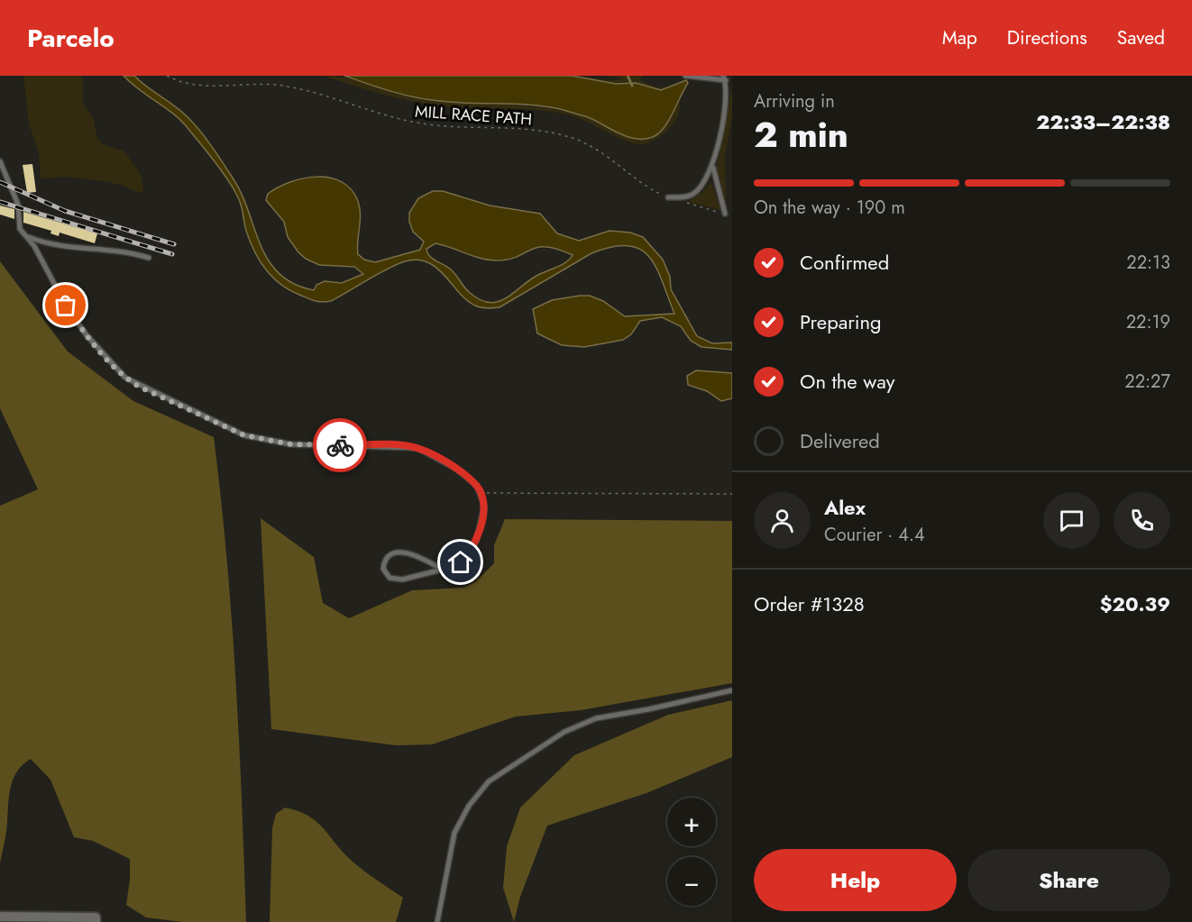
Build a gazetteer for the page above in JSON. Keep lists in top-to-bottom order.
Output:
{
  "streets": {
    "path": ["MILL RACE PATH"]
  },
  "page": {
    "header": "Parcelo",
    "nav": ["Map", "Directions", "Saved"],
    "heading": ["2 min", "Arriving in", "22:33–22:38"],
    "panel": [
      "Alex",
      "Courier · 4.4",
      "Order #1328",
      "$20.39"
    ],
    "bar": "On the way · 190 m",
    "list": [
      ["Confirmed", "22:13"],
      ["Preparing", "22:19"],
      ["On the way", "22:27"],
      "Delivered"
    ],
    "map_buttons": ["+", "−"],
    "buttons": ["Help", "Share"]
  }
}
